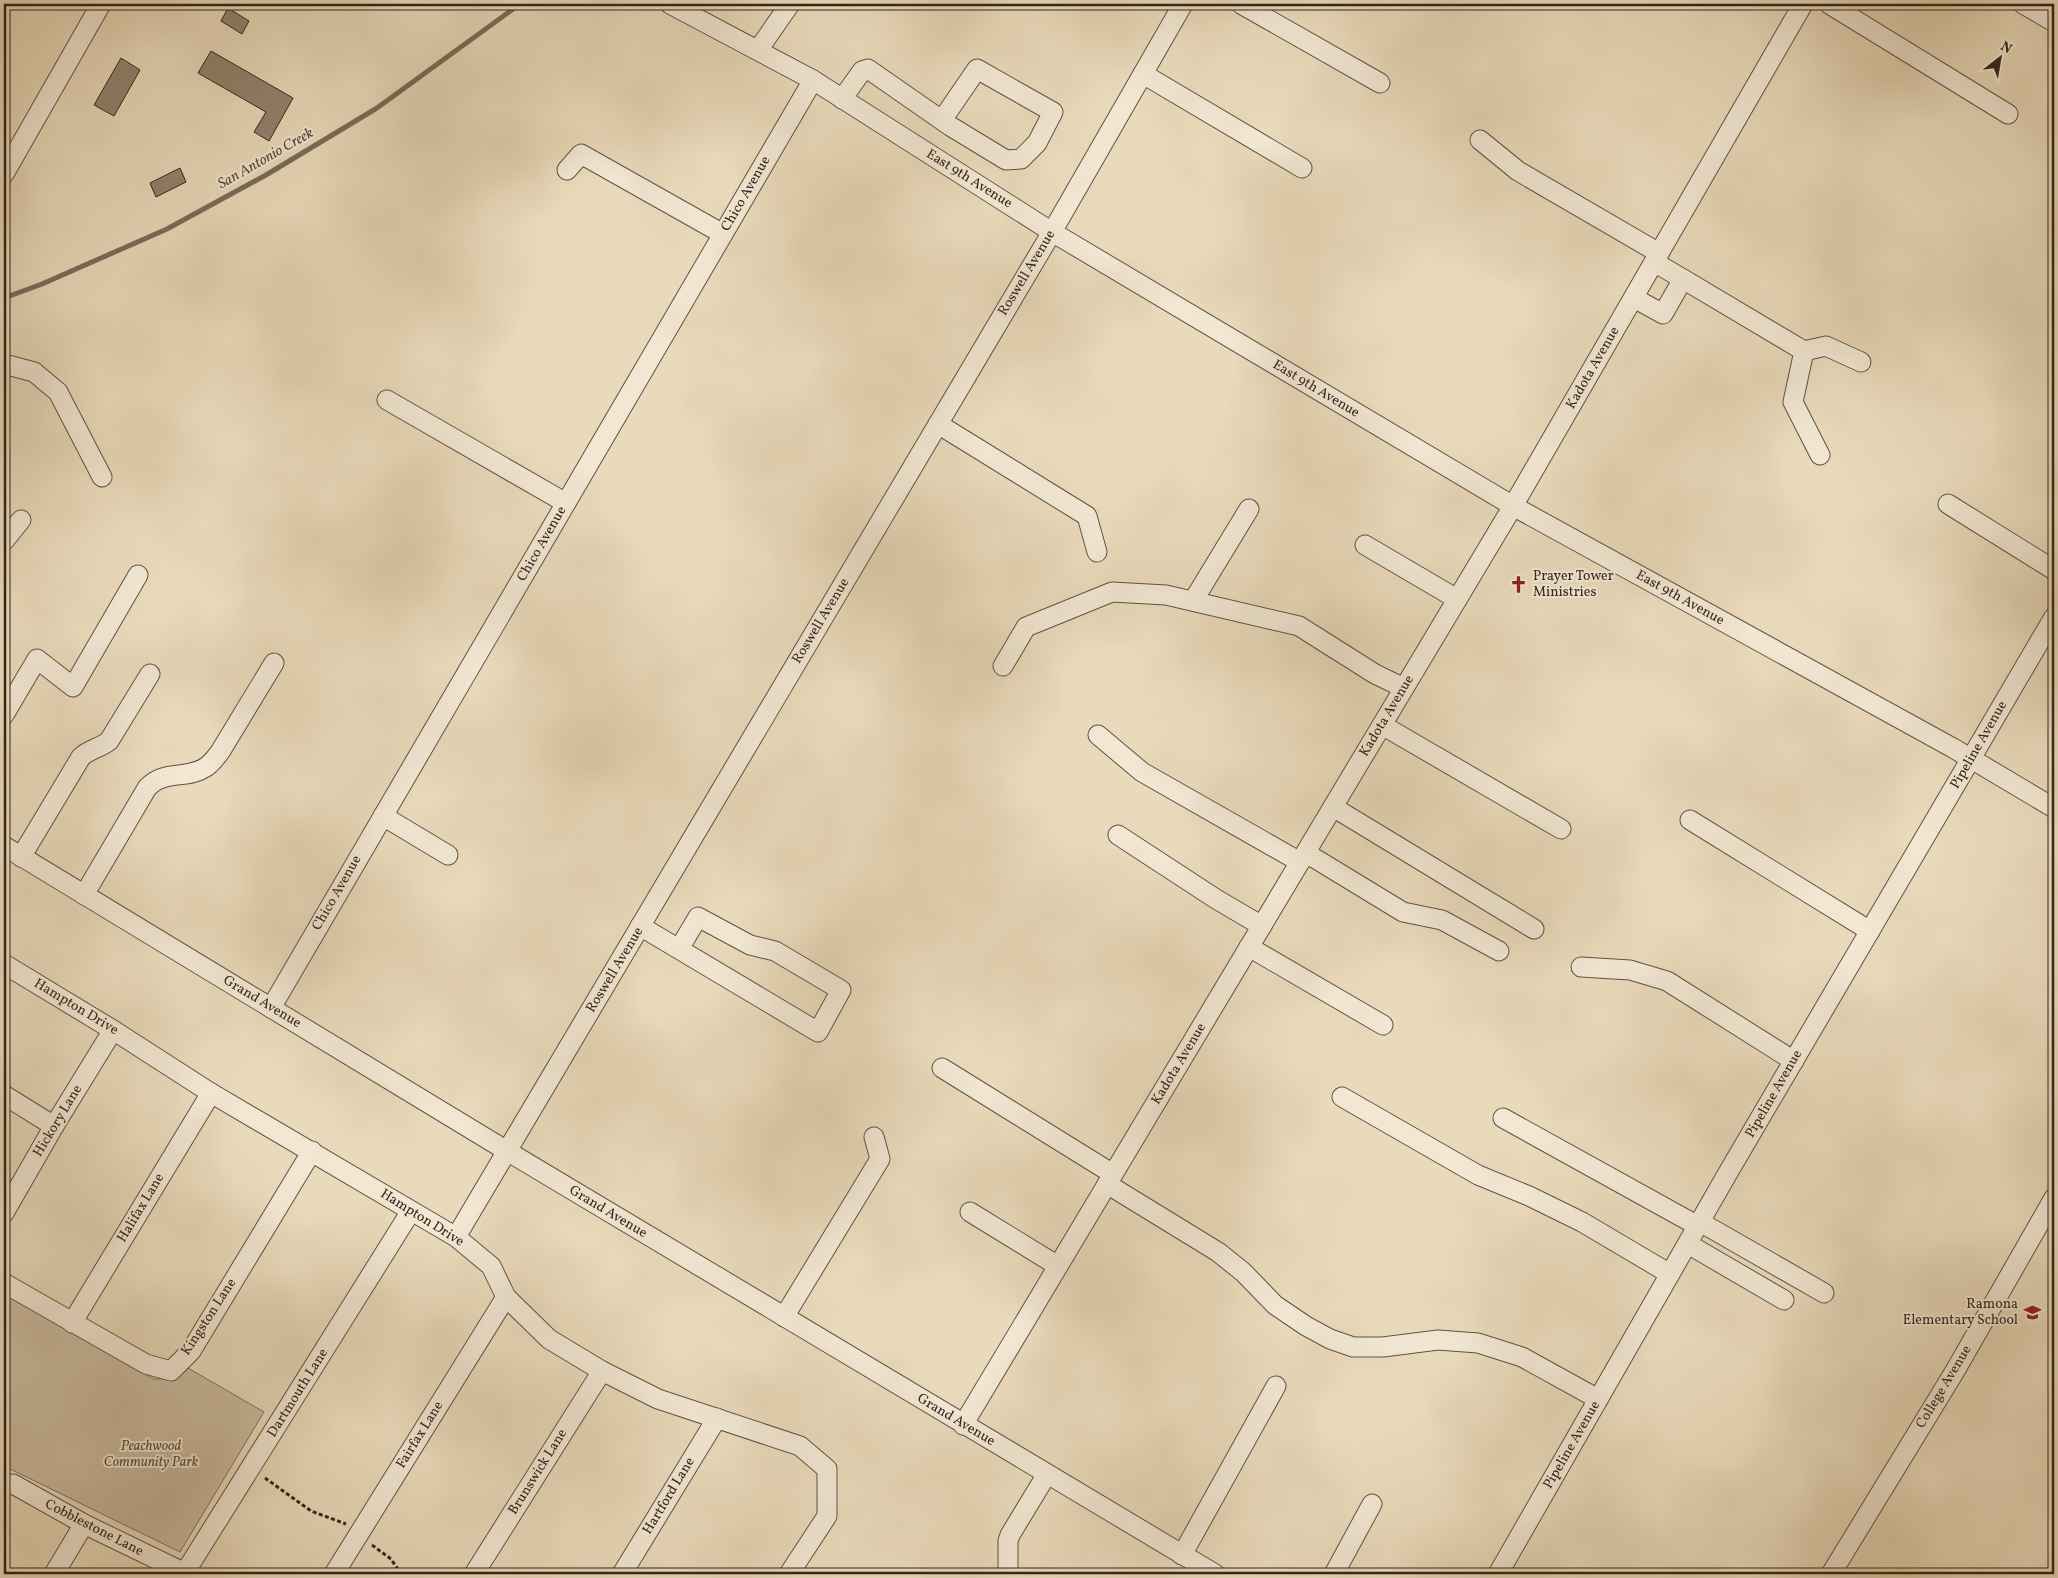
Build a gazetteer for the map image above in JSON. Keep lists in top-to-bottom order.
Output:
{
  "streets": {
    "street": [
      "East 9th Avenue",
      "Chico Avenue",
      "Roswell Avenue",
      "Kadota Avenue",
      "Pipeline Avenue",
      "Grand Avenue",
      "Hampton Drive",
      "Hickory Lane",
      "Halifax Lane",
      "Kingston Lane",
      "College Avenue",
      "Dartmouth Lane",
      "Fairfax Lane",
      "Brunswick Lane",
      "Hartford Lane",
      "Cobblestone Lane"
    ]
  },
  "crossings": [
    ["East 9th Avenue", "Chico Avenue"],
    ["East 9th Avenue", "Roswell Avenue"],
    ["East 9th Avenue", "Kadota Avenue"],
    ["East 9th Avenue", "Pipeline Avenue"],
    ["Chico Avenue", "Grand Avenue"],
    ["Roswell Avenue", "Grand Avenue"],
    ["Roswell Avenue", "Hampton Drive"],
    ["Kadota Avenue", "Grand Avenue"],
    ["Hampton Drive", "Hickory Lane"],
    ["Hampton Drive", "Halifax Lane"],
    ["Hampton Drive", "Kingston Lane"],
    ["Hampton Drive", "Dartmouth Lane"],
    ["Hampton Drive", "Fairfax Lane"],
    ["Hampton Drive", "Brunswick Lane"],
    ["Hampton Drive", "Hartford Lane"],
    ["Halifax Lane", "Kingston Lane"],
    ["Dartmouth Lane", "Cobblestone Lane"]
  ],
  "water": ["San Antonio Creek"],
  "parks": ["Peachwood Community Park"],
  "places": {
    "church": ["Prayer Tower Ministries"],
    "school or university": ["Ramona Elementary School"]
  },
  "north": "top right"
}
